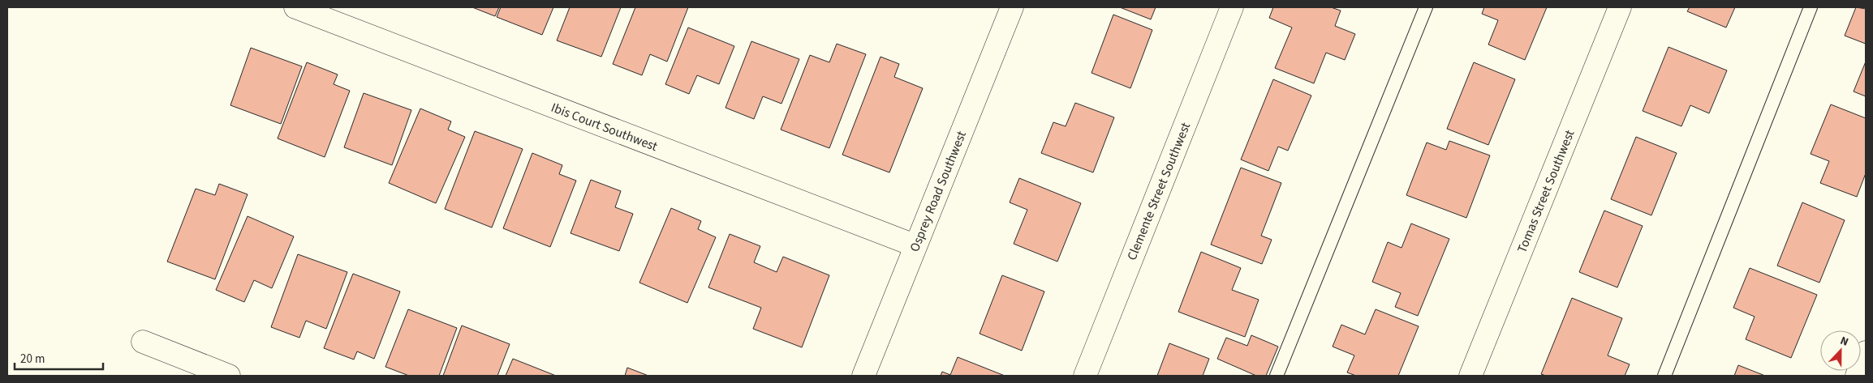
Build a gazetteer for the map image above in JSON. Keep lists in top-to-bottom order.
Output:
{
  "streets": {
    "street": [
      "Ibis Court Southwest",
      "Osprey Road Southwest",
      "Clemente Street Southwest",
      "Tomas Street Southwest"
    ]
  },
  "crossings": [
    ["Ibis Court Southwest", "Osprey Road Southwest"]
  ],
  "scale_bar": "20 m",
  "north": "top"
}
